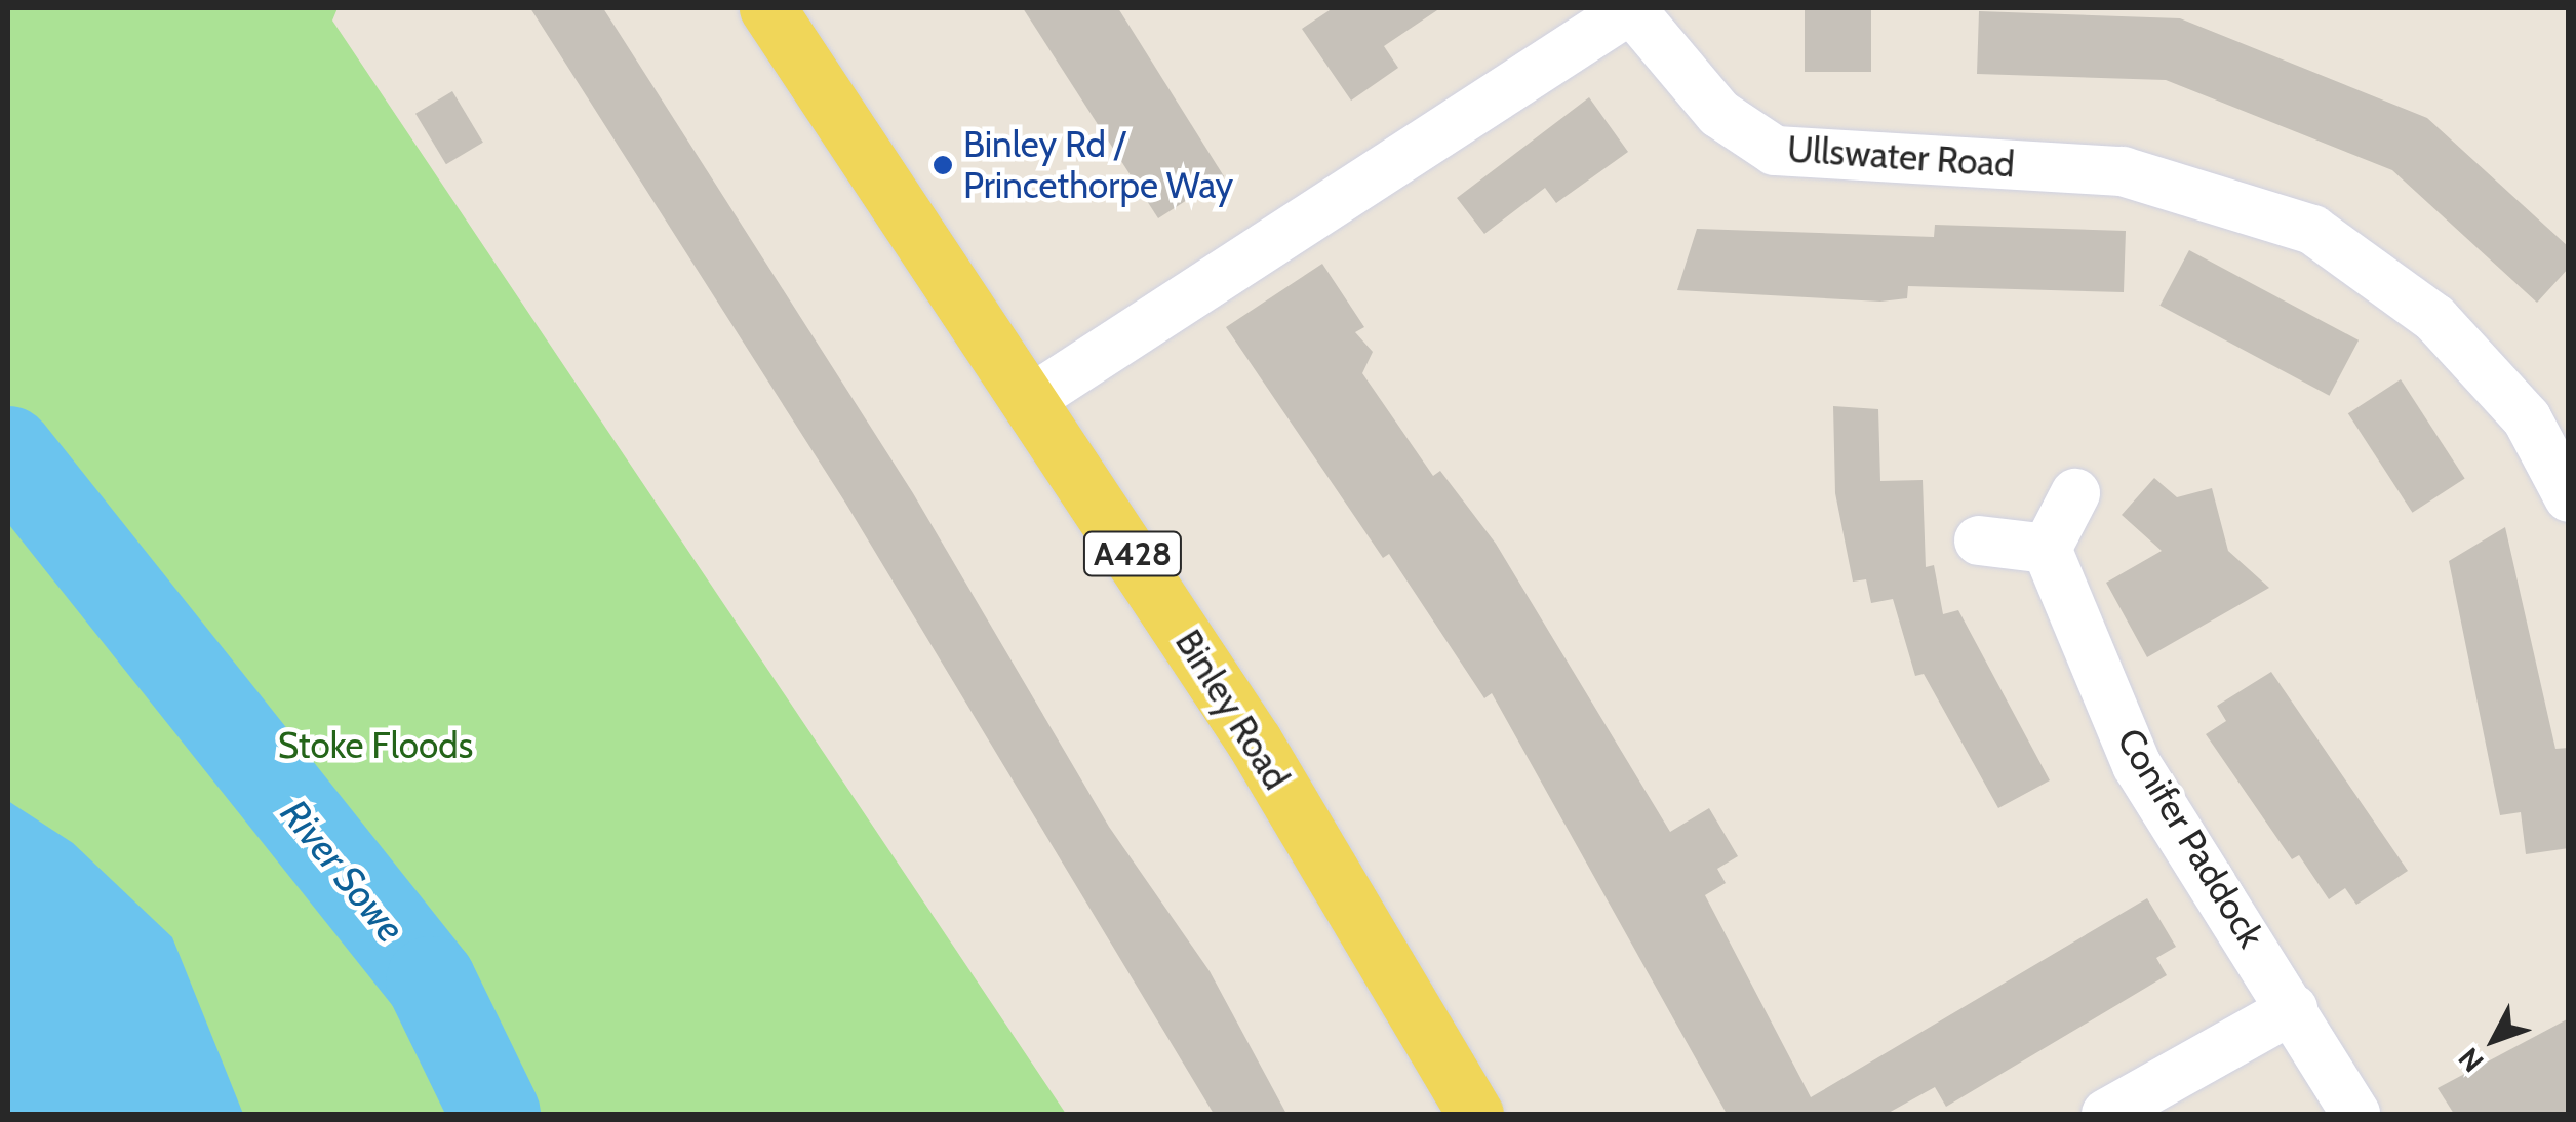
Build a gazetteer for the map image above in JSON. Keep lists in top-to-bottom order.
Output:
{
  "streets": {
    "main road": ["A428", "Binley Road"],
    "street": ["Ullswater Road", "Conifer Paddock"]
  },
  "crossings": [
    ["Ullswater Road", "Binley Road"]
  ],
  "water": ["River Sowe"],
  "parks": ["Stoke Floods"],
  "places": ["Binley Rd / Princethorpe Way"],
  "north": "bottom left"
}
